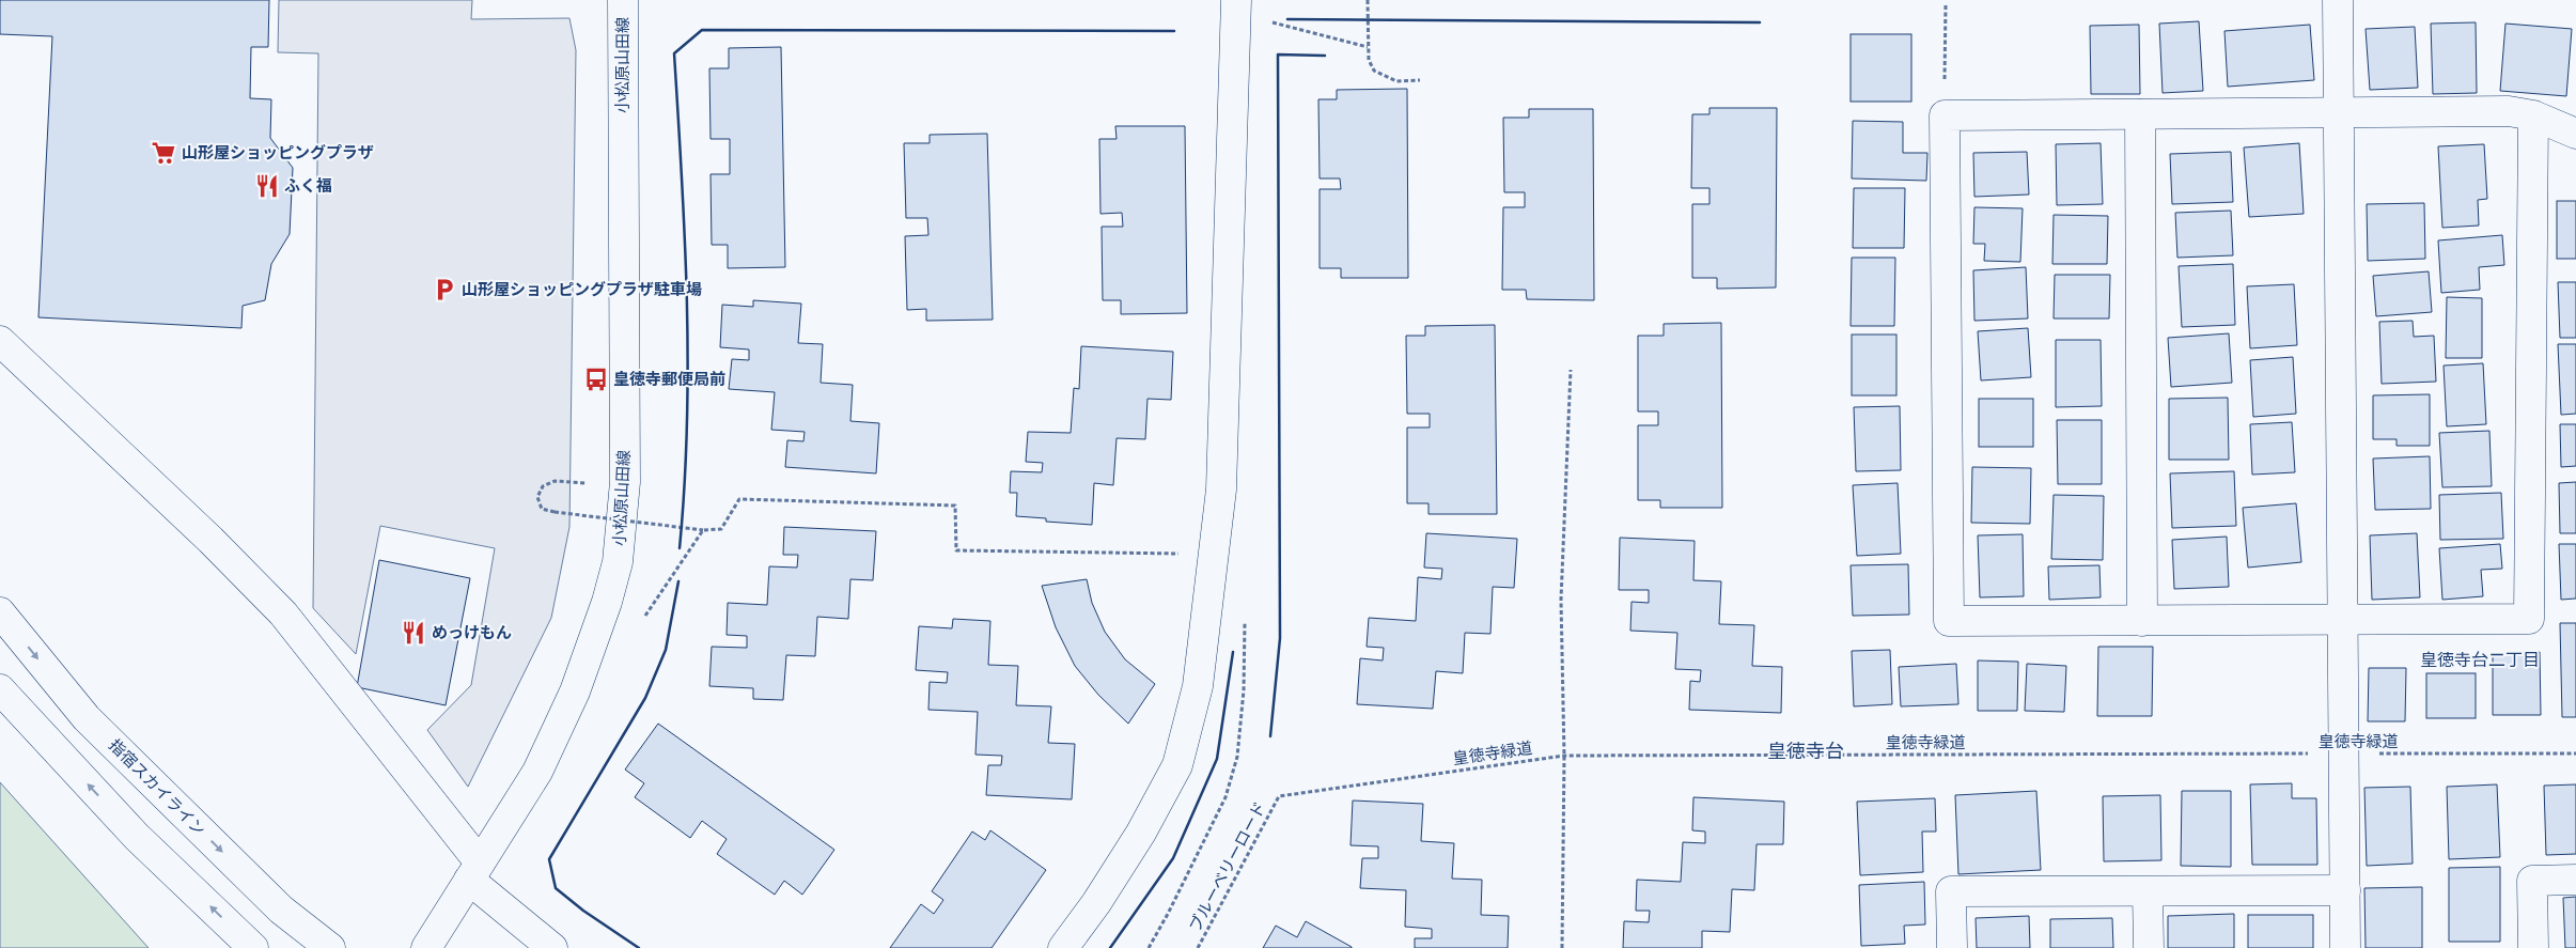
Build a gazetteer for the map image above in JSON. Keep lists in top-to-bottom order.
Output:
{
  "streets": {
    "street": ["小松原山田線", "指宿スカイライン"],
    "path": ["皇徳寺緑道", "ブルーベリーロード"]
  },
  "crossings": [
    ["皇徳寺緑道", "ブルーベリーロード"]
  ],
  "districts": ["皇徳寺台二丁目", "皇徳寺台"],
  "places": {
    "supermarket": ["山形屋ショッピングプラザ"],
    "restaurant": ["ふく福", "めっけもん"],
    "parking": ["山形屋ショッピングプラザ駐車場"],
    "bus stop": ["皇徳寺郵便局前"]
  }
}
